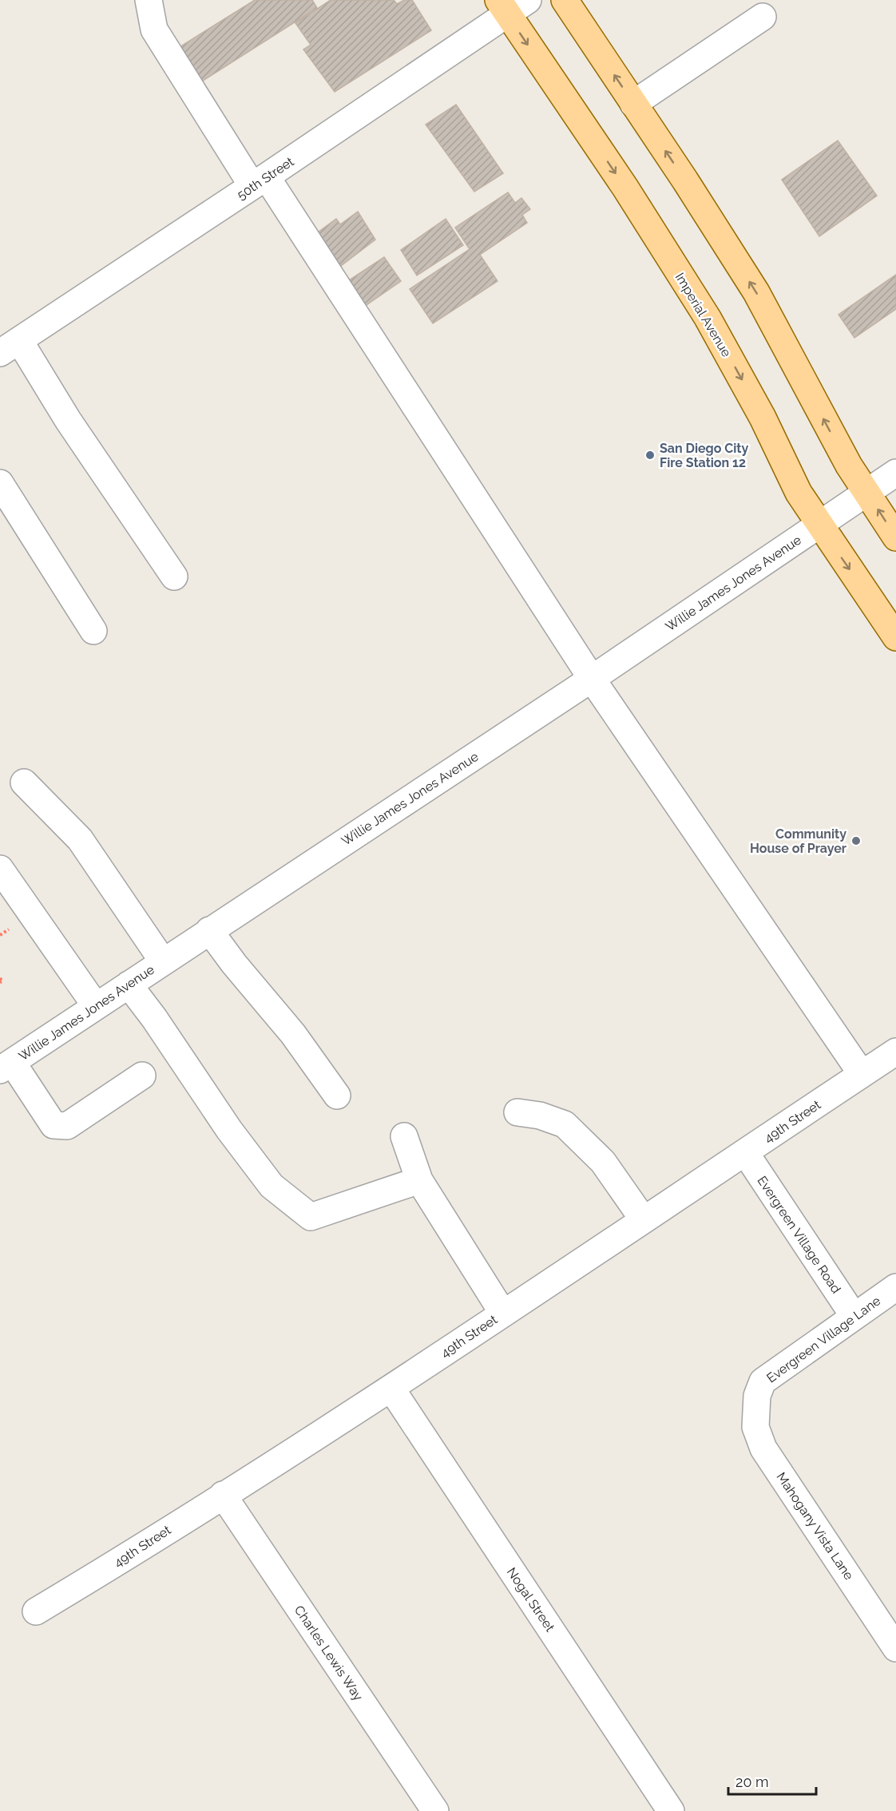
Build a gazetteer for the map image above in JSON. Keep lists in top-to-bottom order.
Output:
{
  "streets": {
    "main road": ["Imperial Avenue"],
    "street": [
      "50th Street",
      "Willie James Jones Avenue",
      "49th Street",
      "Evergreen Village Road",
      "Evergreen Village Lane",
      "Mahogany Vista Lane",
      "Nogal Street",
      "Charles Lewis Way"
    ]
  },
  "crossings": [
    ["50th Street", "Imperial Avenue"],
    ["Imperial Avenue", "Willie James Jones Avenue"],
    ["49th Street", "Evergreen Village Road"],
    ["49th Street", "Nogal Street"],
    ["49th Street", "Charles Lewis Way"],
    ["Evergreen Village Road", "Evergreen Village Lane"],
    ["Evergreen Village Lane", "Mahogany Vista Lane"]
  ],
  "places": ["San Diego City Fire Station 12", "Community House of Prayer"],
  "scale_bar": "20 m"
}
